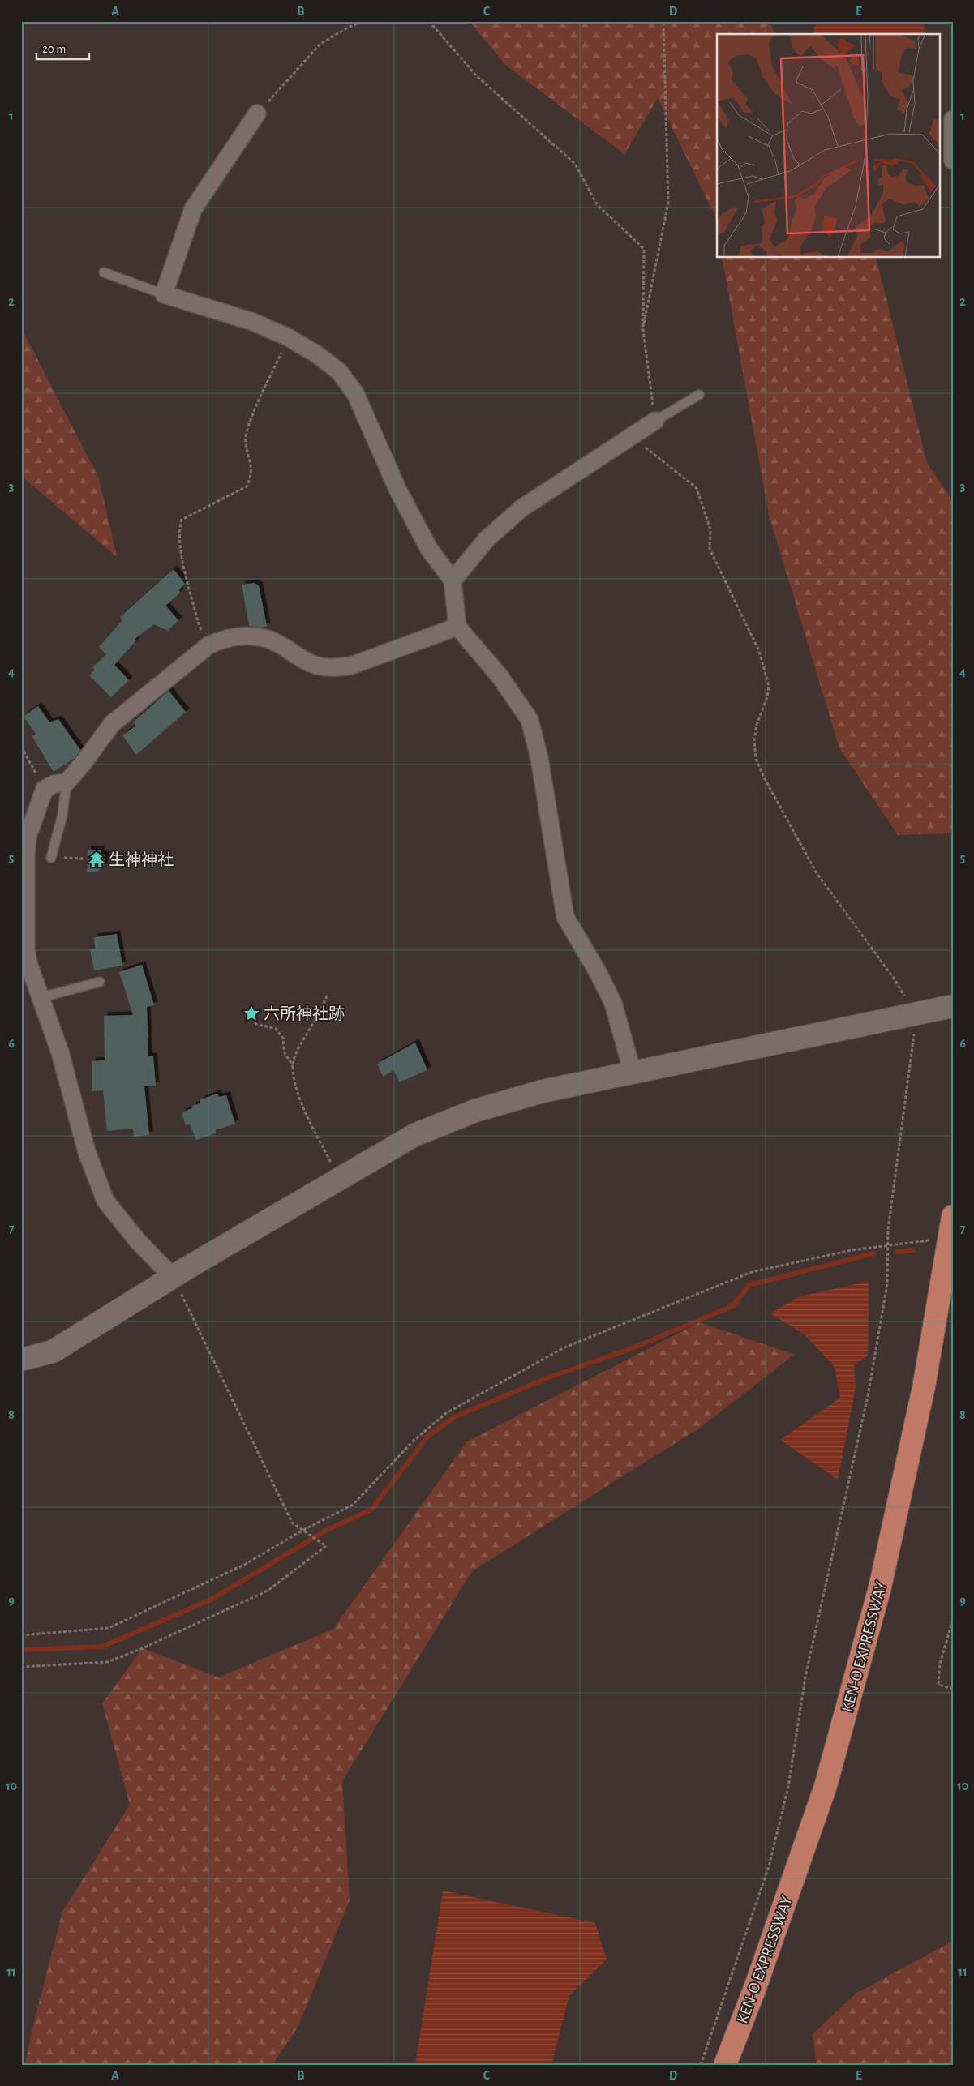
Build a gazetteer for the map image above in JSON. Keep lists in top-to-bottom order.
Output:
{
  "streets": {
    "highway": ["KEN-O EXPRESSWAY"]
  },
  "places": {
    "temple": ["生神神社"],
    "place": ["六所神社跡"]
  },
  "scale_bar": "20 m",
  "grid": {
    "columns": [
      "A",
      "B",
      "C",
      "D",
      "E"
    ],
    "rows": [
      "1",
      "2",
      "3",
      "4",
      "5",
      "6",
      "7",
      "8",
      "9",
      "10",
      "11"
    ]
  }
}
